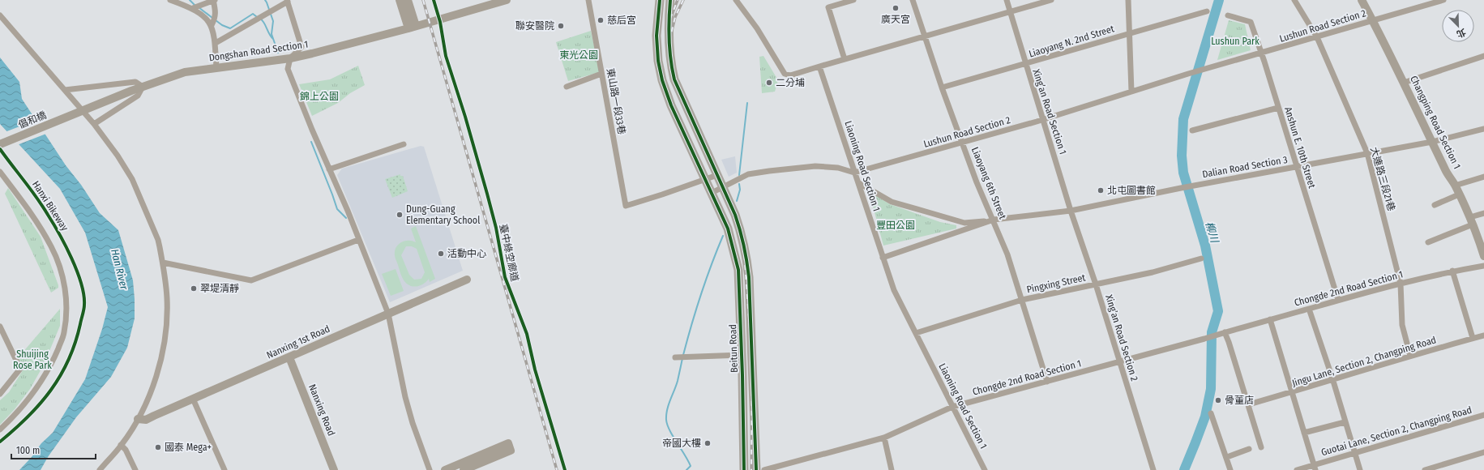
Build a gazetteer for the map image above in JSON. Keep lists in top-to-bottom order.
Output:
{
  "streets": {
    "main road": ["Beitun Road"],
    "street": [
      "Lushun Road Section 2",
      "Liaoyang N. 2nd Street",
      "Dongshan Road Section 1",
      "東山路一段33巷",
      "Xing’an Road Section 1",
      "倡和橋",
      "Changping Road Section 1",
      "Anshun E. 10th Street",
      "Liaoning Road Section 1",
      "Dalian Road Section 3",
      "大連路三段21巷",
      "Liaoyang 6th Street",
      "Pingxing Street",
      "Chongde 2nd Road Section 1",
      "Xing’an Road Section 2",
      "Nanxing 1st Road",
      "Jingu Lane, Section 2, Changping Road",
      "Nanxing Road",
      "Guotai Lane, Section 2, Changping Road"
    ],
    "cycle path": ["Hanxi Bikeway", "臺中綠空廊道"]
  },
  "crossings": [
    ["Lushun Road Section 2", "Xing’an Road Section 1"],
    ["Lushun Road Section 2", "Changping Road Section 1"],
    ["Lushun Road Section 2", "Anshun E. 10th Street"],
    ["Lushun Road Section 2", "Liaoning Road Section 1"],
    ["Lushun Road Section 2", "大連路三段21巷"],
    ["Lushun Road Section 2", "Liaoyang 6th Street"],
    ["Liaoyang N. 2nd Street", "Xing’an Road Section 1"],
    ["Liaoyang N. 2nd Street", "Liaoyang 6th Street"],
    ["Dongshan Road Section 1", "倡和橋"],
    ["Xing’an Road Section 1", "Dalian Road Section 3"],
    ["Xing’an Road Section 1", "Xing’an Road Section 2"],
    ["Changping Road Section 1", "Dalian Road Section 3"],
    ["Anshun E. 10th Street", "Dalian Road Section 3"],
    ["Anshun E. 10th Street", "Chongde 2nd Road Section 1"],
    ["Liaoning Road Section 1", "Pingxing Street"],
    ["Liaoning Road Section 1", "Chongde 2nd Road Section 1"],
    ["Dalian Road Section 3", "大連路三段21巷"],
    ["Dalian Road Section 3", "Xing’an Road Section 2"],
    ["大連路三段21巷", "Chongde 2nd Road Section 1"],
    ["大連路三段21巷", "Jingu Lane, Section 2, Changping Road"],
    ["Liaoyang 6th Street", "Pingxing Street"],
    ["Liaoyang 6th Street", "Chongde 2nd Road Section 1"],
    ["Pingxing Street", "Xing’an Road Section 2"],
    ["Chongde 2nd Road Section 1", "Xing’an Road Section 2"],
    ["Nanxing 1st Road", "Nanxing Road"]
  ],
  "water": ["柳川", "Han River"],
  "parks": [
    "Lushun Park",
    "東光公園",
    "錦上公園",
    "豐田公園",
    "Shuijing Rose Park"
  ],
  "places": [
    "廣天宮",
    "慈后宮",
    "聯安醫院",
    "二分埔",
    "北屯圖書館",
    "Dung-Guang Elementary School",
    "活動中心",
    "翠堤清靜",
    "骨董店",
    "帝國大樓",
    "國泰 Mega+"
  ],
  "scale_bar": "100 m",
  "north": "bottom right"
}
